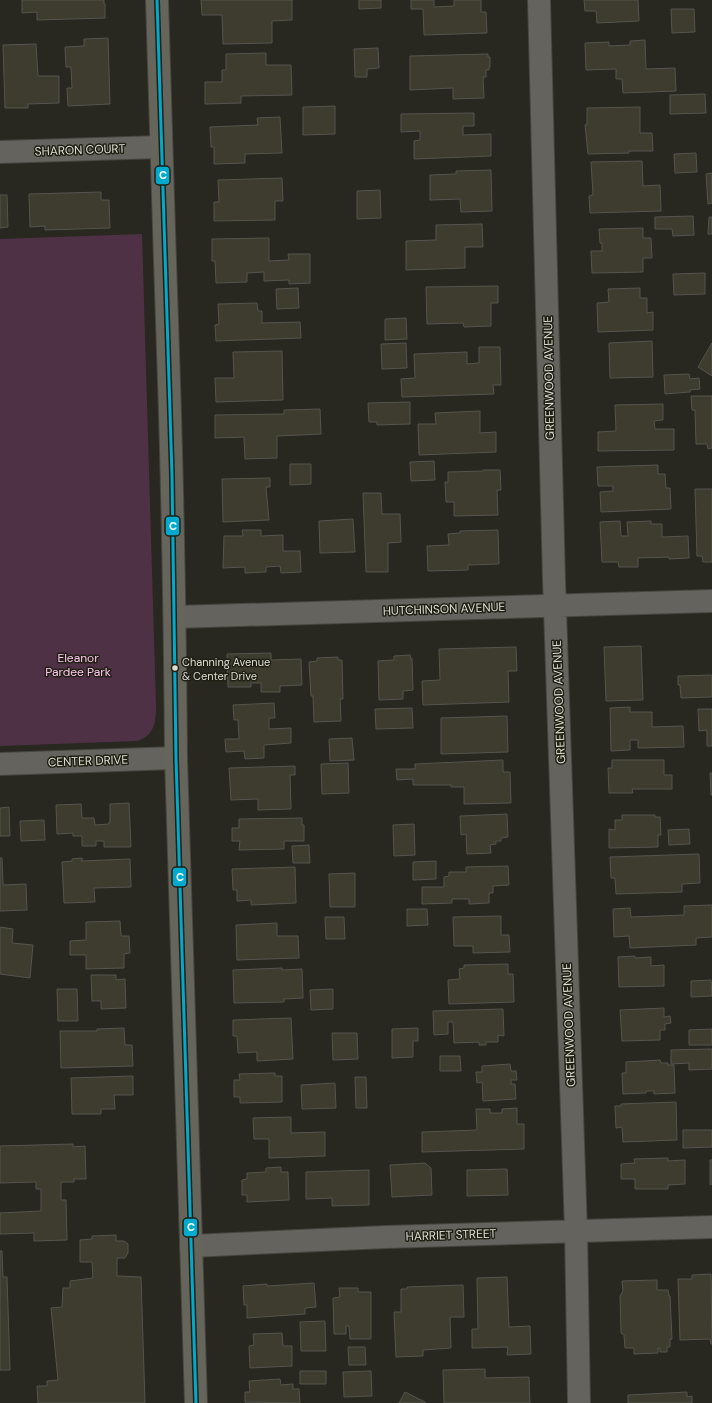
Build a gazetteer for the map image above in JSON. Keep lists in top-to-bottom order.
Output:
{
  "streets": {
    "street": [
      "SHARON COURT",
      "GREENWOOD AVENUE",
      "HUTCHINSON AVENUE",
      "CENTER DRIVE",
      "HARRIET STREET"
    ]
  },
  "crossings": [
    ["GREENWOOD AVENUE", "HUTCHINSON AVENUE"],
    ["GREENWOOD AVENUE", "HARRIET STREET"]
  ],
  "parks": ["Eleanor Pardee Park"],
  "places": ["Channing Avenue & Center Drive"],
  "lines": ["transit line C"]
}
